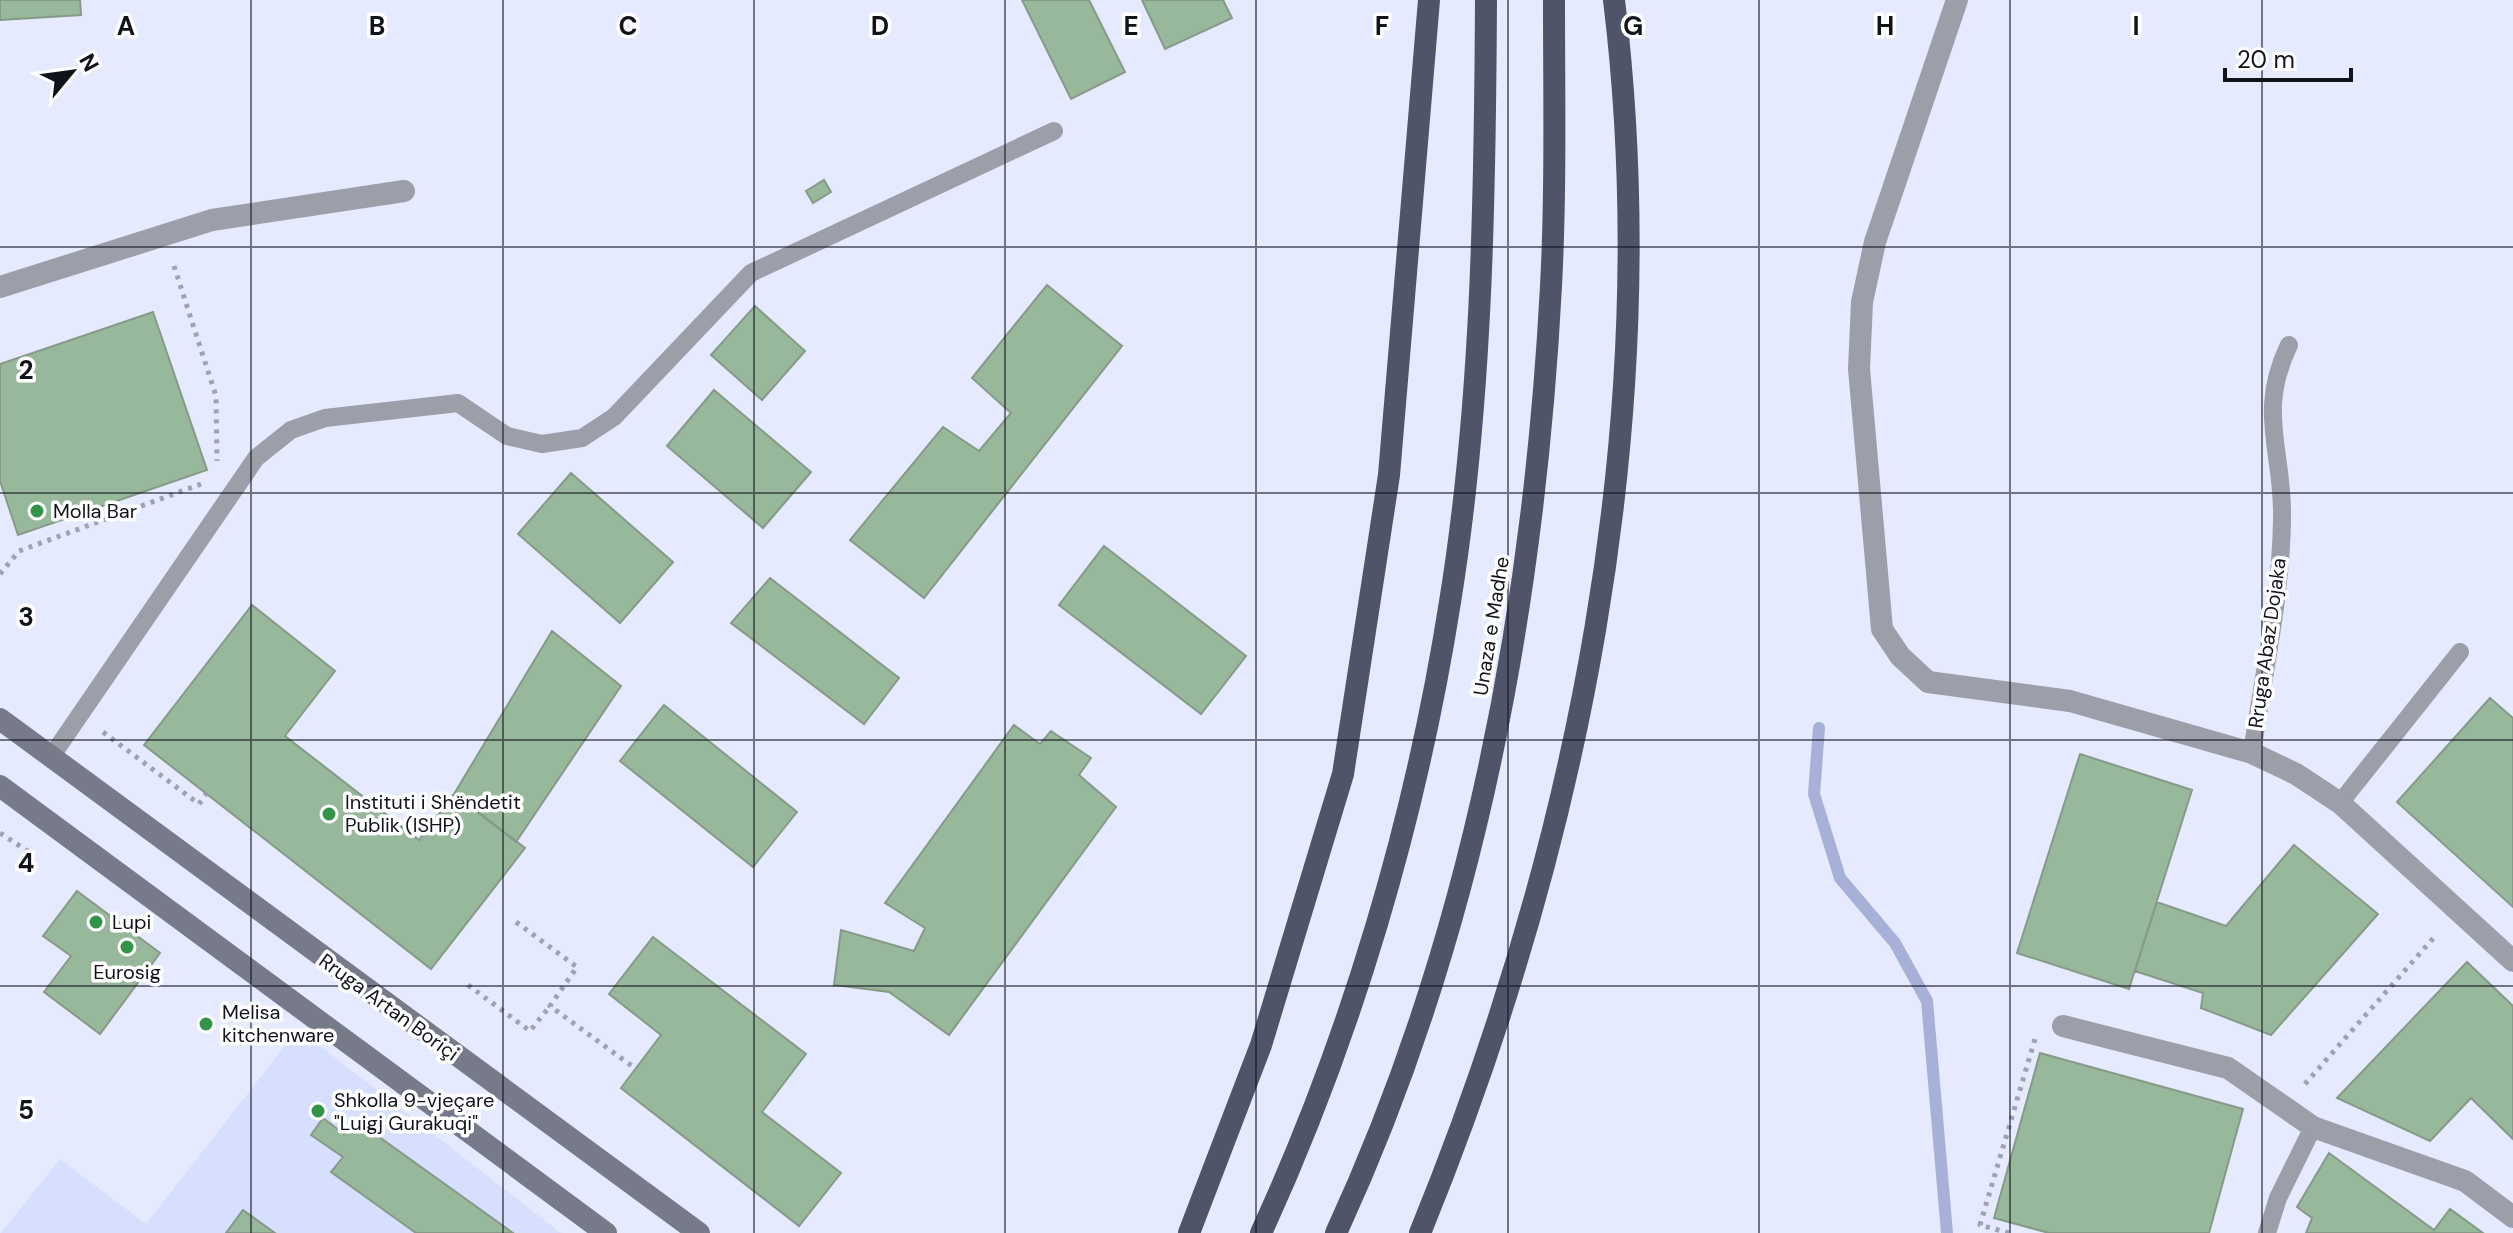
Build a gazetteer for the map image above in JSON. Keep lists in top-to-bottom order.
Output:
{
  "streets": {
    "highway": ["Unaza e Madhe"],
    "main road": ["Rruga Artan Boriçi"],
    "street": ["Rruga Abaz Dojaka"]
  },
  "places": [
    "Molla Bar",
    "Instituti i Shëndetit Publik (ISHP)",
    "Lupi",
    "Eurosig",
    "Melisa kitchenware",
    "Shkolla 9-vjeçare \"Luigj Gurakuqi\""
  ],
  "scale_bar": "20 m",
  "north": "top right",
  "grid": {
    "columns": [
      "A",
      "B",
      "C",
      "D",
      "E",
      "F",
      "G",
      "H",
      "I"
    ],
    "rows": [
      "2",
      "3",
      "4",
      "5"
    ]
  }
}
